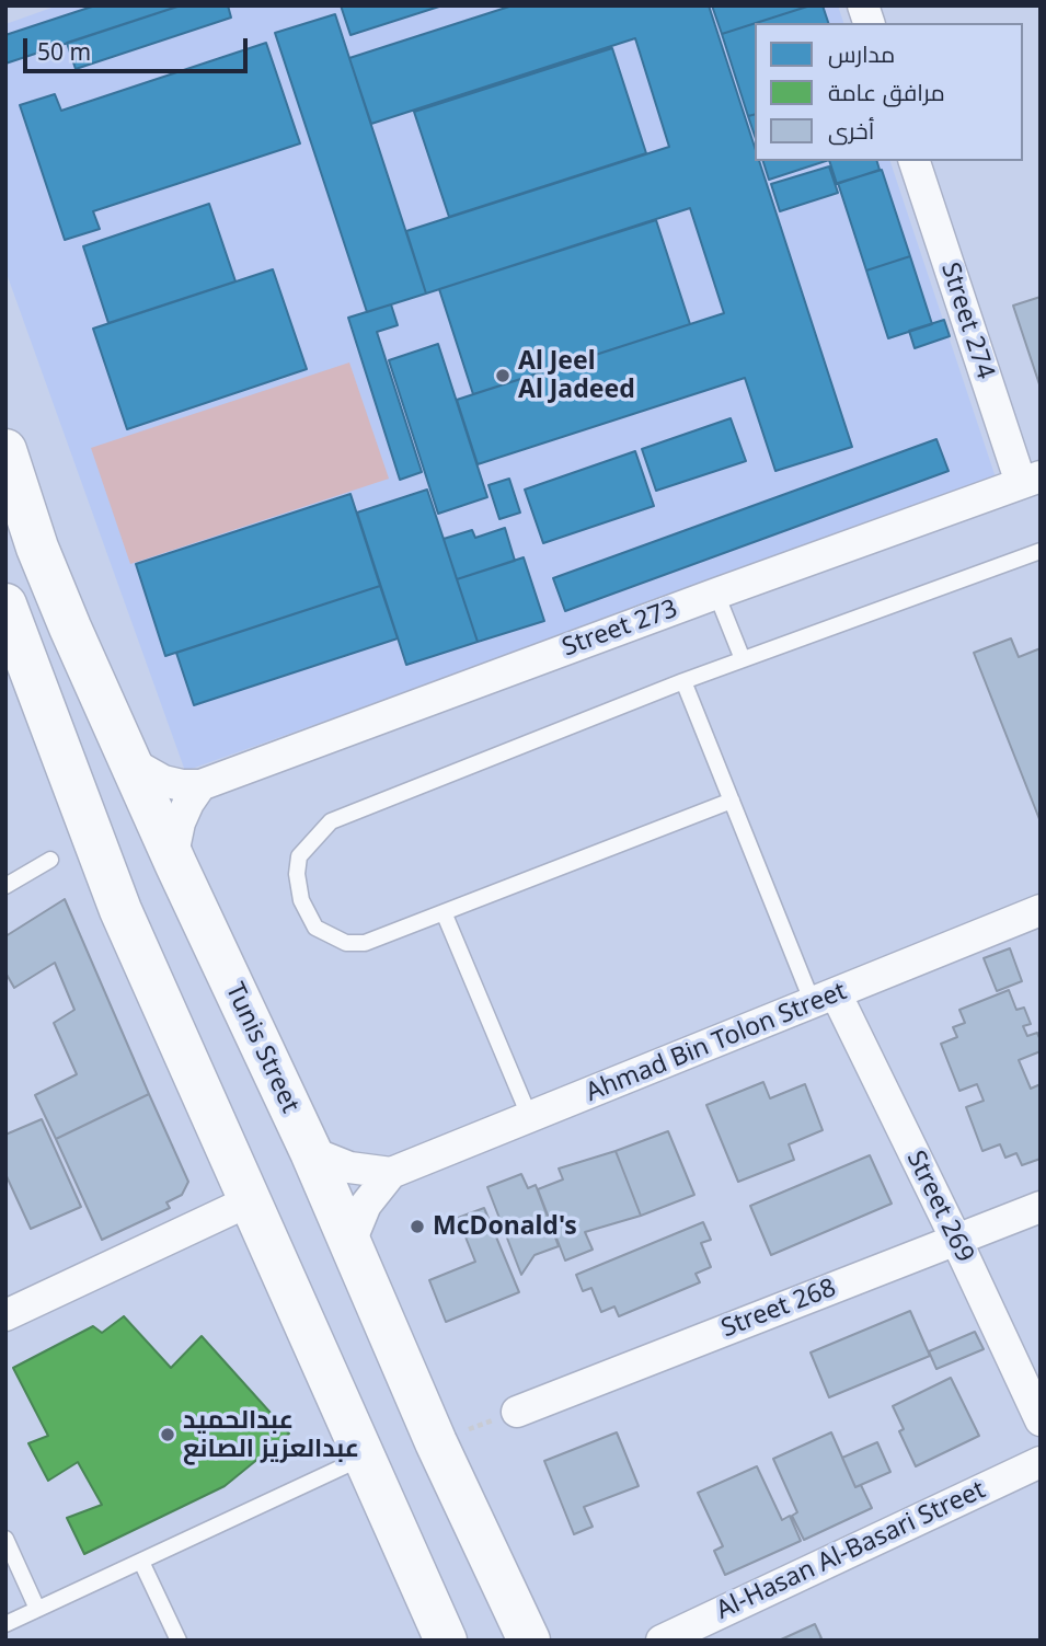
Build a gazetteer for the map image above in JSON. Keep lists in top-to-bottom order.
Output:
{
  "streets": {
    "main road": ["Tunis Street"],
    "street": [
      "Street 274",
      "Street 273",
      "Ahmad Bin Tolon Street",
      "Street 269",
      "Street 268",
      "Al-Hasan Al-Basari Street"
    ]
  },
  "crossings": [
    ["Street 274", "Street 273"],
    ["Street 273", "Tunis Street"],
    ["Ahmad Bin Tolon Street", "Tunis Street"],
    ["Ahmad Bin Tolon Street", "Street 269"],
    ["Street 269", "Street 268"]
  ],
  "places": ["Al Jeel Al Jadeed", "McDonald's", "عبدالحميد عبدالعزيز الصانع"],
  "legend": ["مدارس", "مرافق عامة", "أخرى"],
  "scale_bar": "50 m"
}
